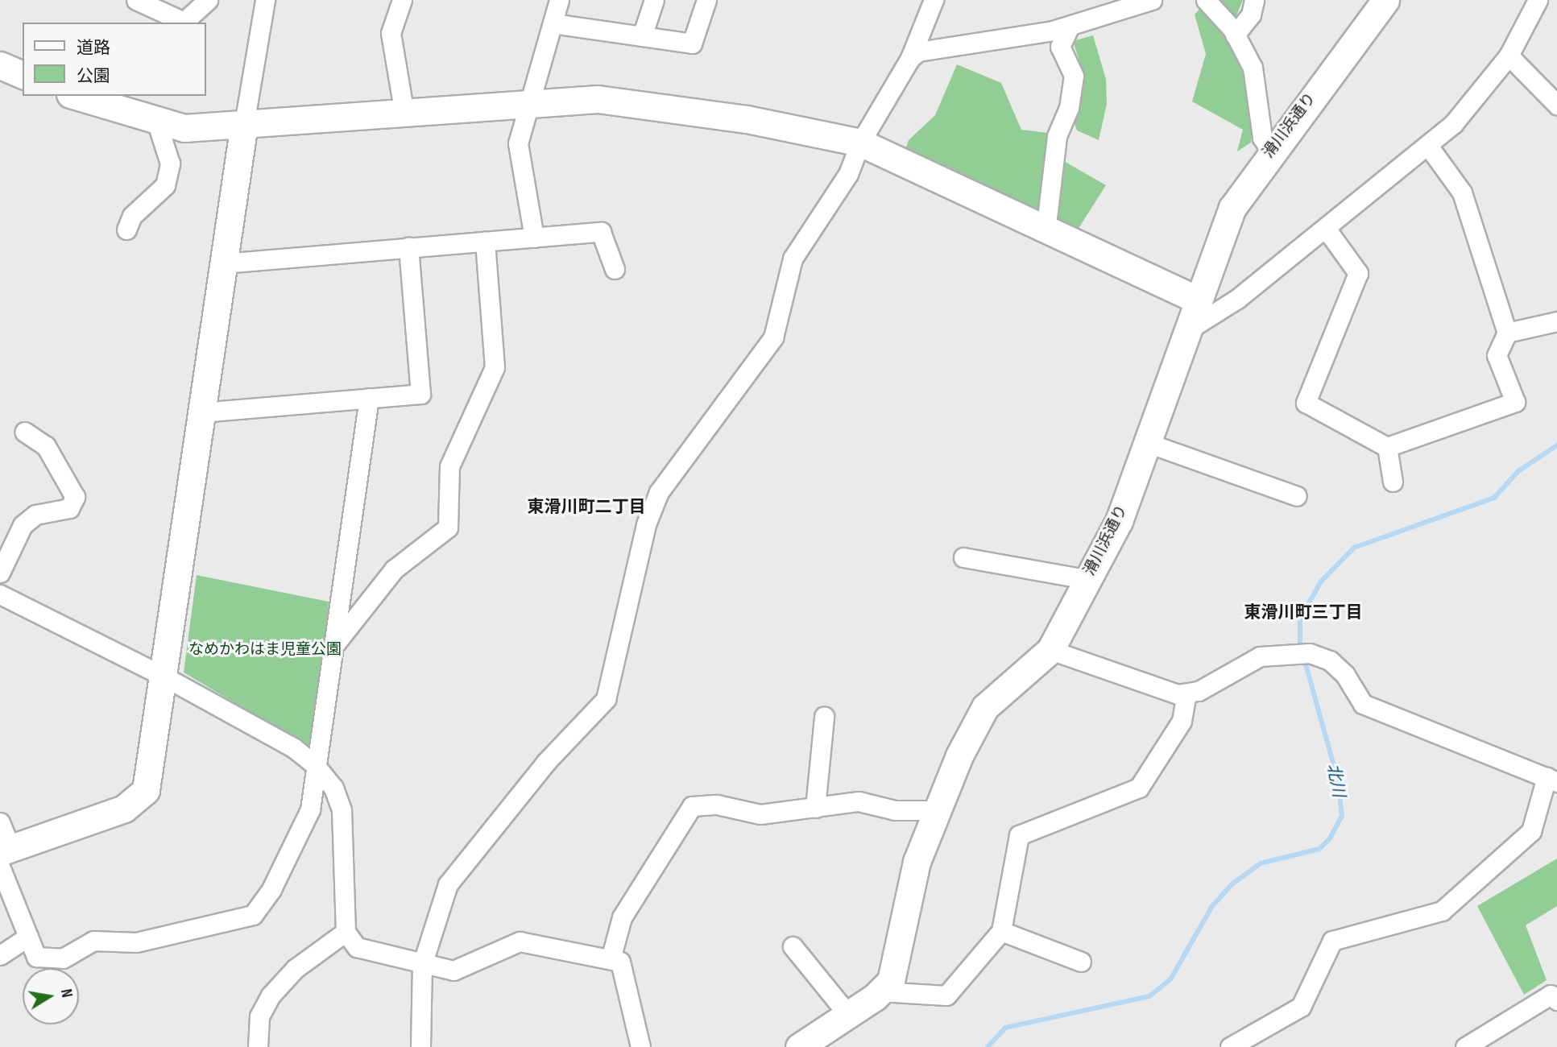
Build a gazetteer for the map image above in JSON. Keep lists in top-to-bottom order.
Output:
{
  "streets": {
    "street": ["滑川浜通り"]
  },
  "districts": ["東滑川町二丁目", "東滑川町三丁目"],
  "water": ["北川"],
  "parks": ["なめかわはま児童公園"],
  "legend": ["道路", "公園"],
  "north": "right"
}
